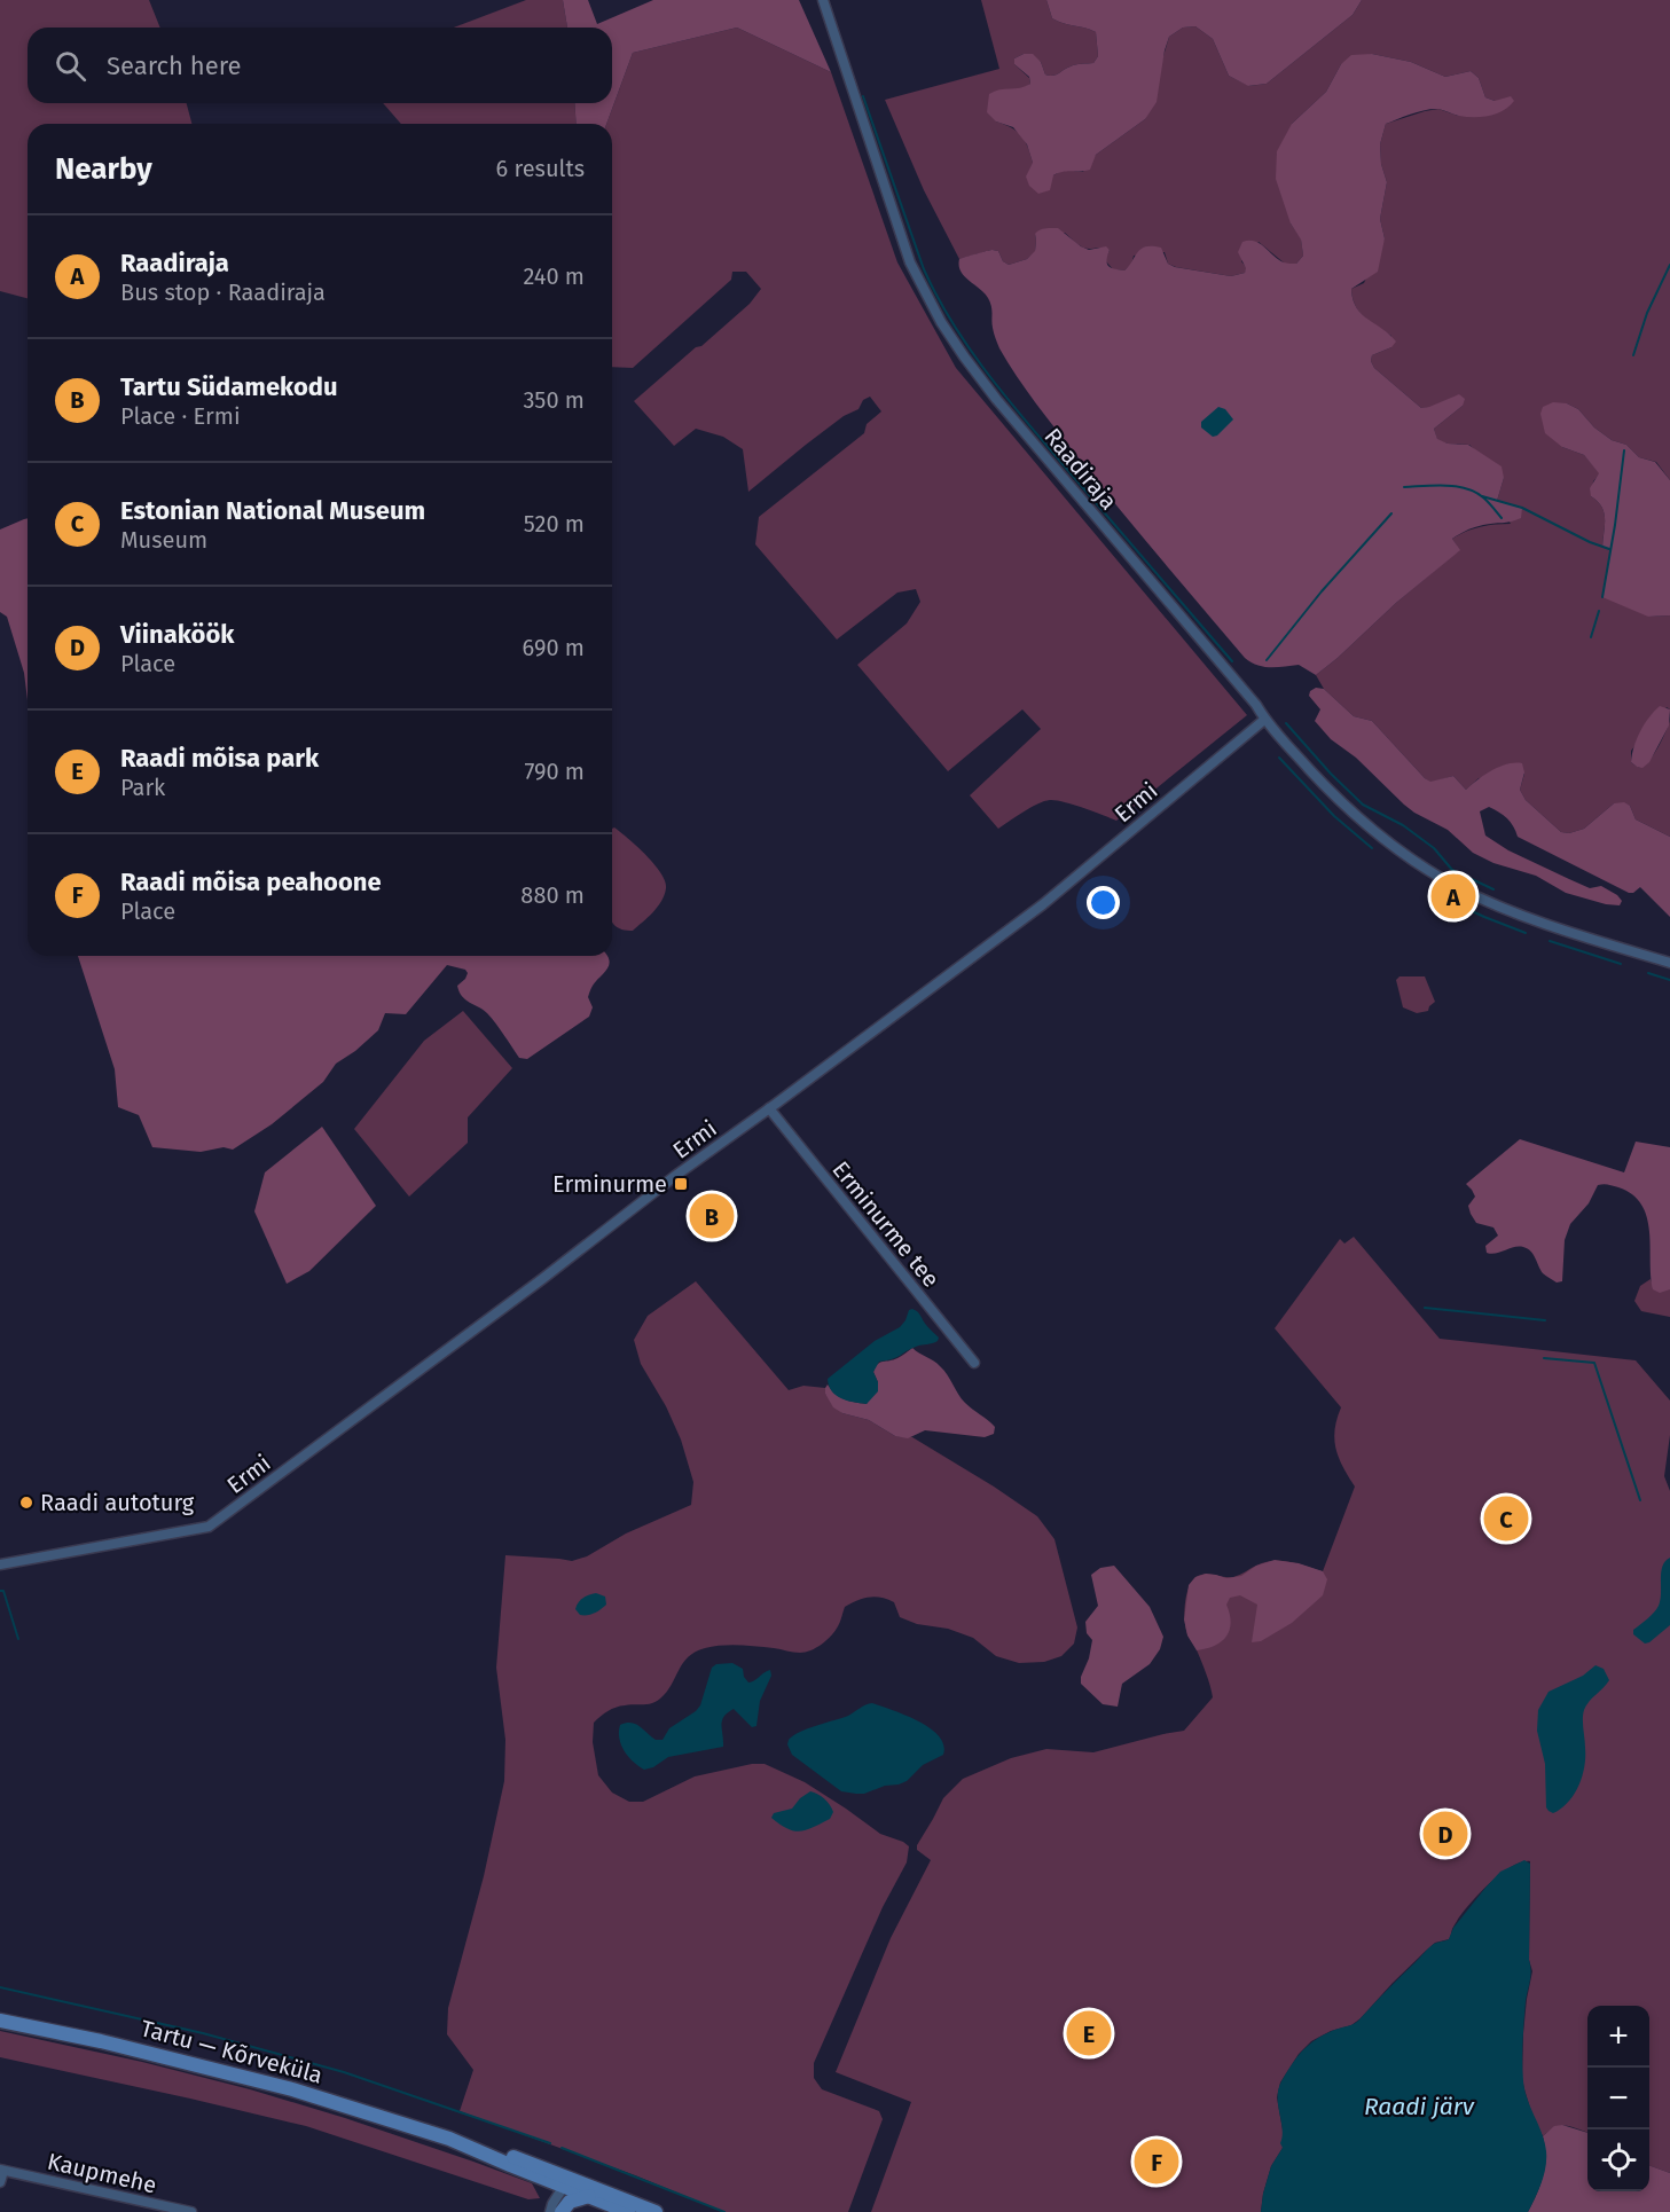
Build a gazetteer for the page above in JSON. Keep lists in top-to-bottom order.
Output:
{
  "streets": {
    "main road": ["Tartu — Kõrveküla"],
    "street": [
      "Raadiraja",
      "Ermi",
      "Erminurme tee",
      "Kaupmehe"
    ]
  },
  "crossings": [
    ["Raadiraja", "Ermi"],
    ["Ermi", "Erminurme tee"]
  ],
  "water": ["Raadi järv"],
  "places": {
    "transit": ["Erminurme"],
    "other": ["Raadi autoturg"]
  },
  "page": {
    "search": "Search here",
    "heading": ["Nearby", "6 results"],
    "list": [
      {
        "mark": "A",
        "name": "Raadiraja",
        "note": "Bus stop · Raadiraja",
        "value": "240 m"
      },
      {
        "mark": "B",
        "name": "Tartu Südamekodu",
        "note": "Place · Ermi",
        "value": "350 m"
      },
      {
        "mark": "C",
        "name": "Estonian National Museum",
        "note": "Museum",
        "value": "520 m"
      },
      {
        "mark": "D",
        "name": "Viinaköök",
        "note": "Place",
        "value": "690 m"
      },
      {
        "mark": "E",
        "name": "Raadi mõisa park",
        "note": "Park",
        "value": "790 m"
      },
      {
        "mark": "F",
        "name": "Raadi mõisa peahoone",
        "note": "Place",
        "value": "880 m"
      }
    ],
    "pins": [
      "A",
      "B",
      "C",
      "D",
      "E",
      "F"
    ],
    "map_buttons": ["+", "−"]
  }
}
